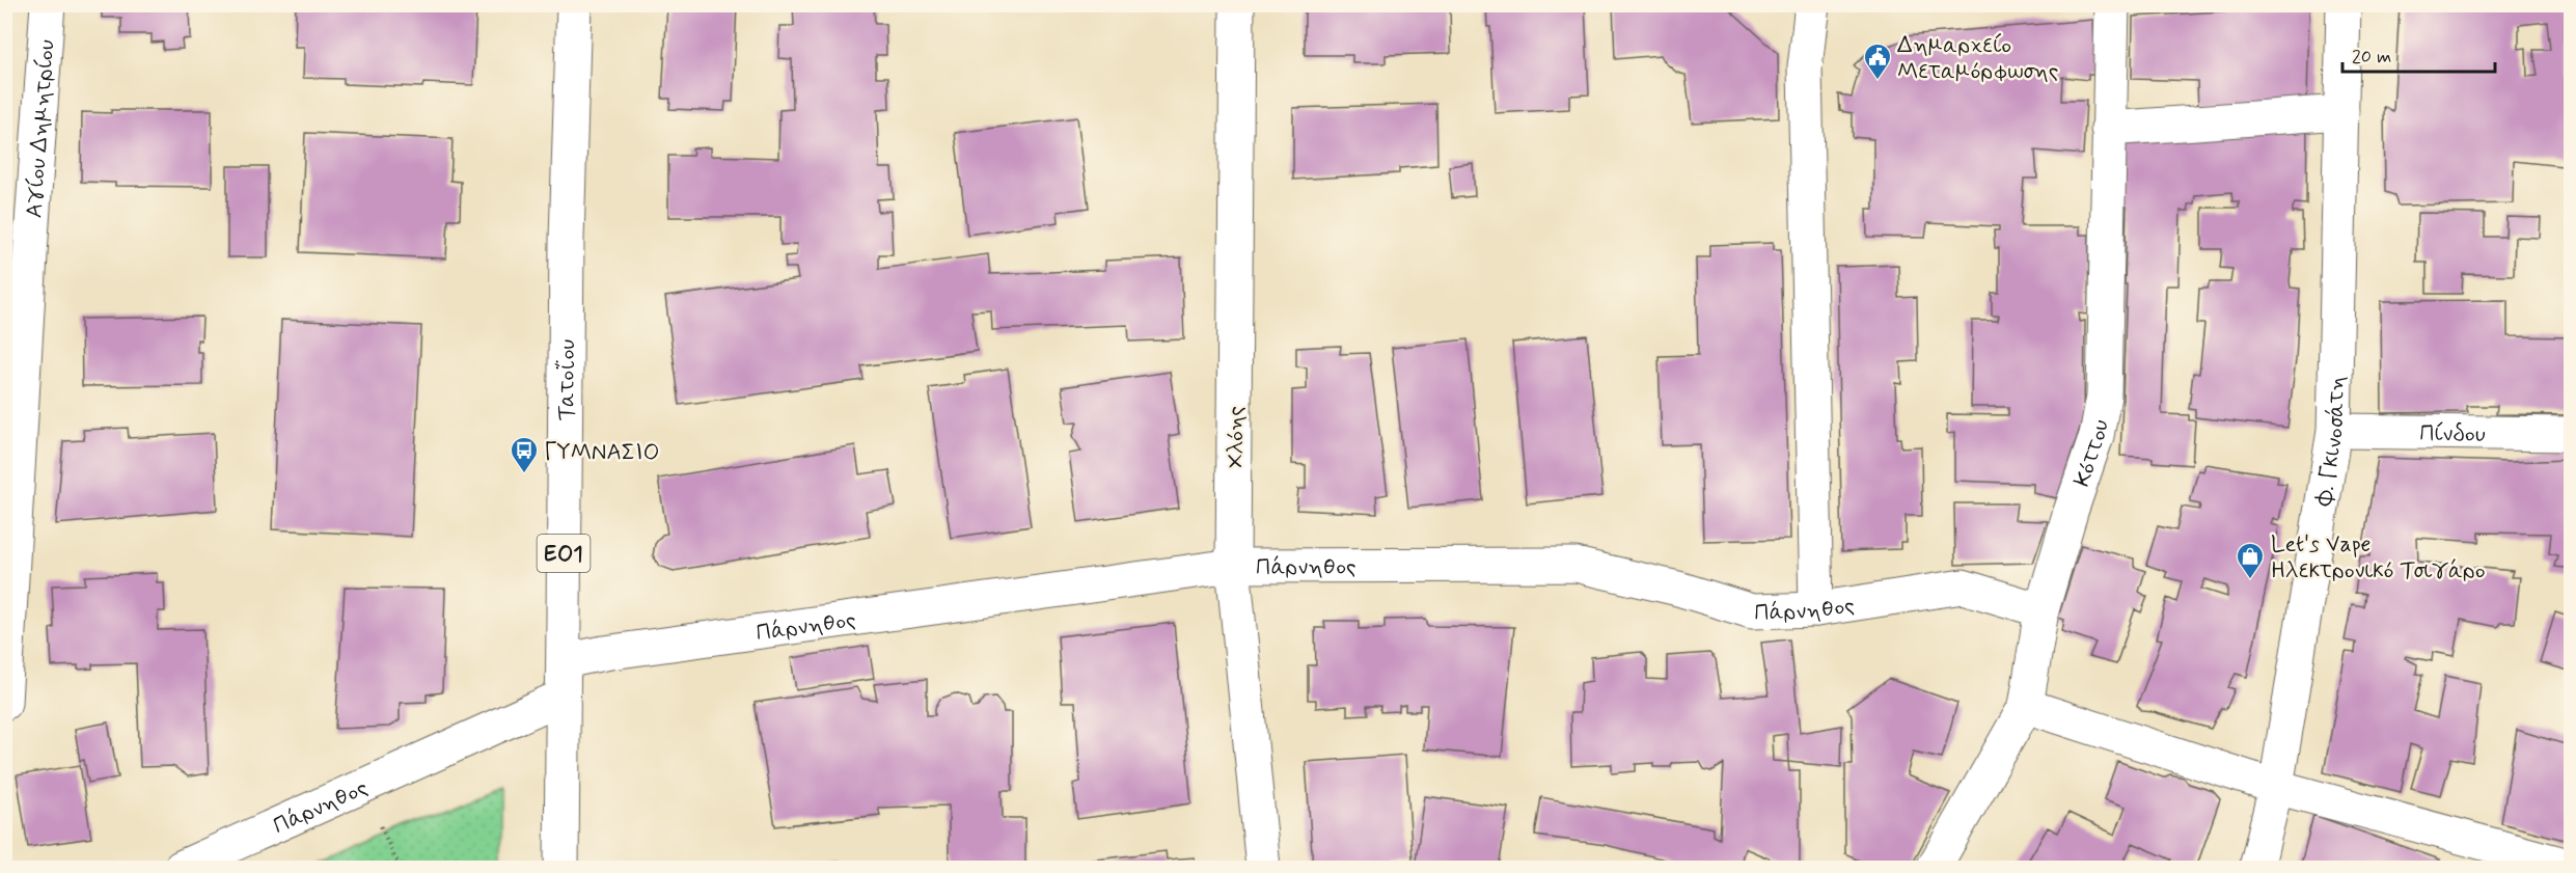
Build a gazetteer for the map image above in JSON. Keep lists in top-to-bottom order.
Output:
{
  "streets": {
    "street": [
      "Αγίου Δημητρίου",
      "Τατοΐου",
      "Πίνδου",
      "Χλόης",
      "Φ. Γκινοσάτη",
      "Κόττου",
      "ΕΟ1",
      "Πάρνηθος"
    ]
  },
  "crossings": [
    ["Τατοΐου", "Πάρνηθος"],
    ["Πίνδου", "Φ. Γκινοσάτη"],
    ["Χλόης", "Πάρνηθος"],
    ["Κόττου", "Πάρνηθος"]
  ],
  "places": {
    "public building": ["Δημαρχείο Μεταμόρφωσης"],
    "bus stop": ["ΓΥΜΝΑΣΙΟ"],
    "shop": ["Let's Vape Ηλεκτρονικό Τσιγάρο"]
  },
  "scale_bar": "20 m"
}
